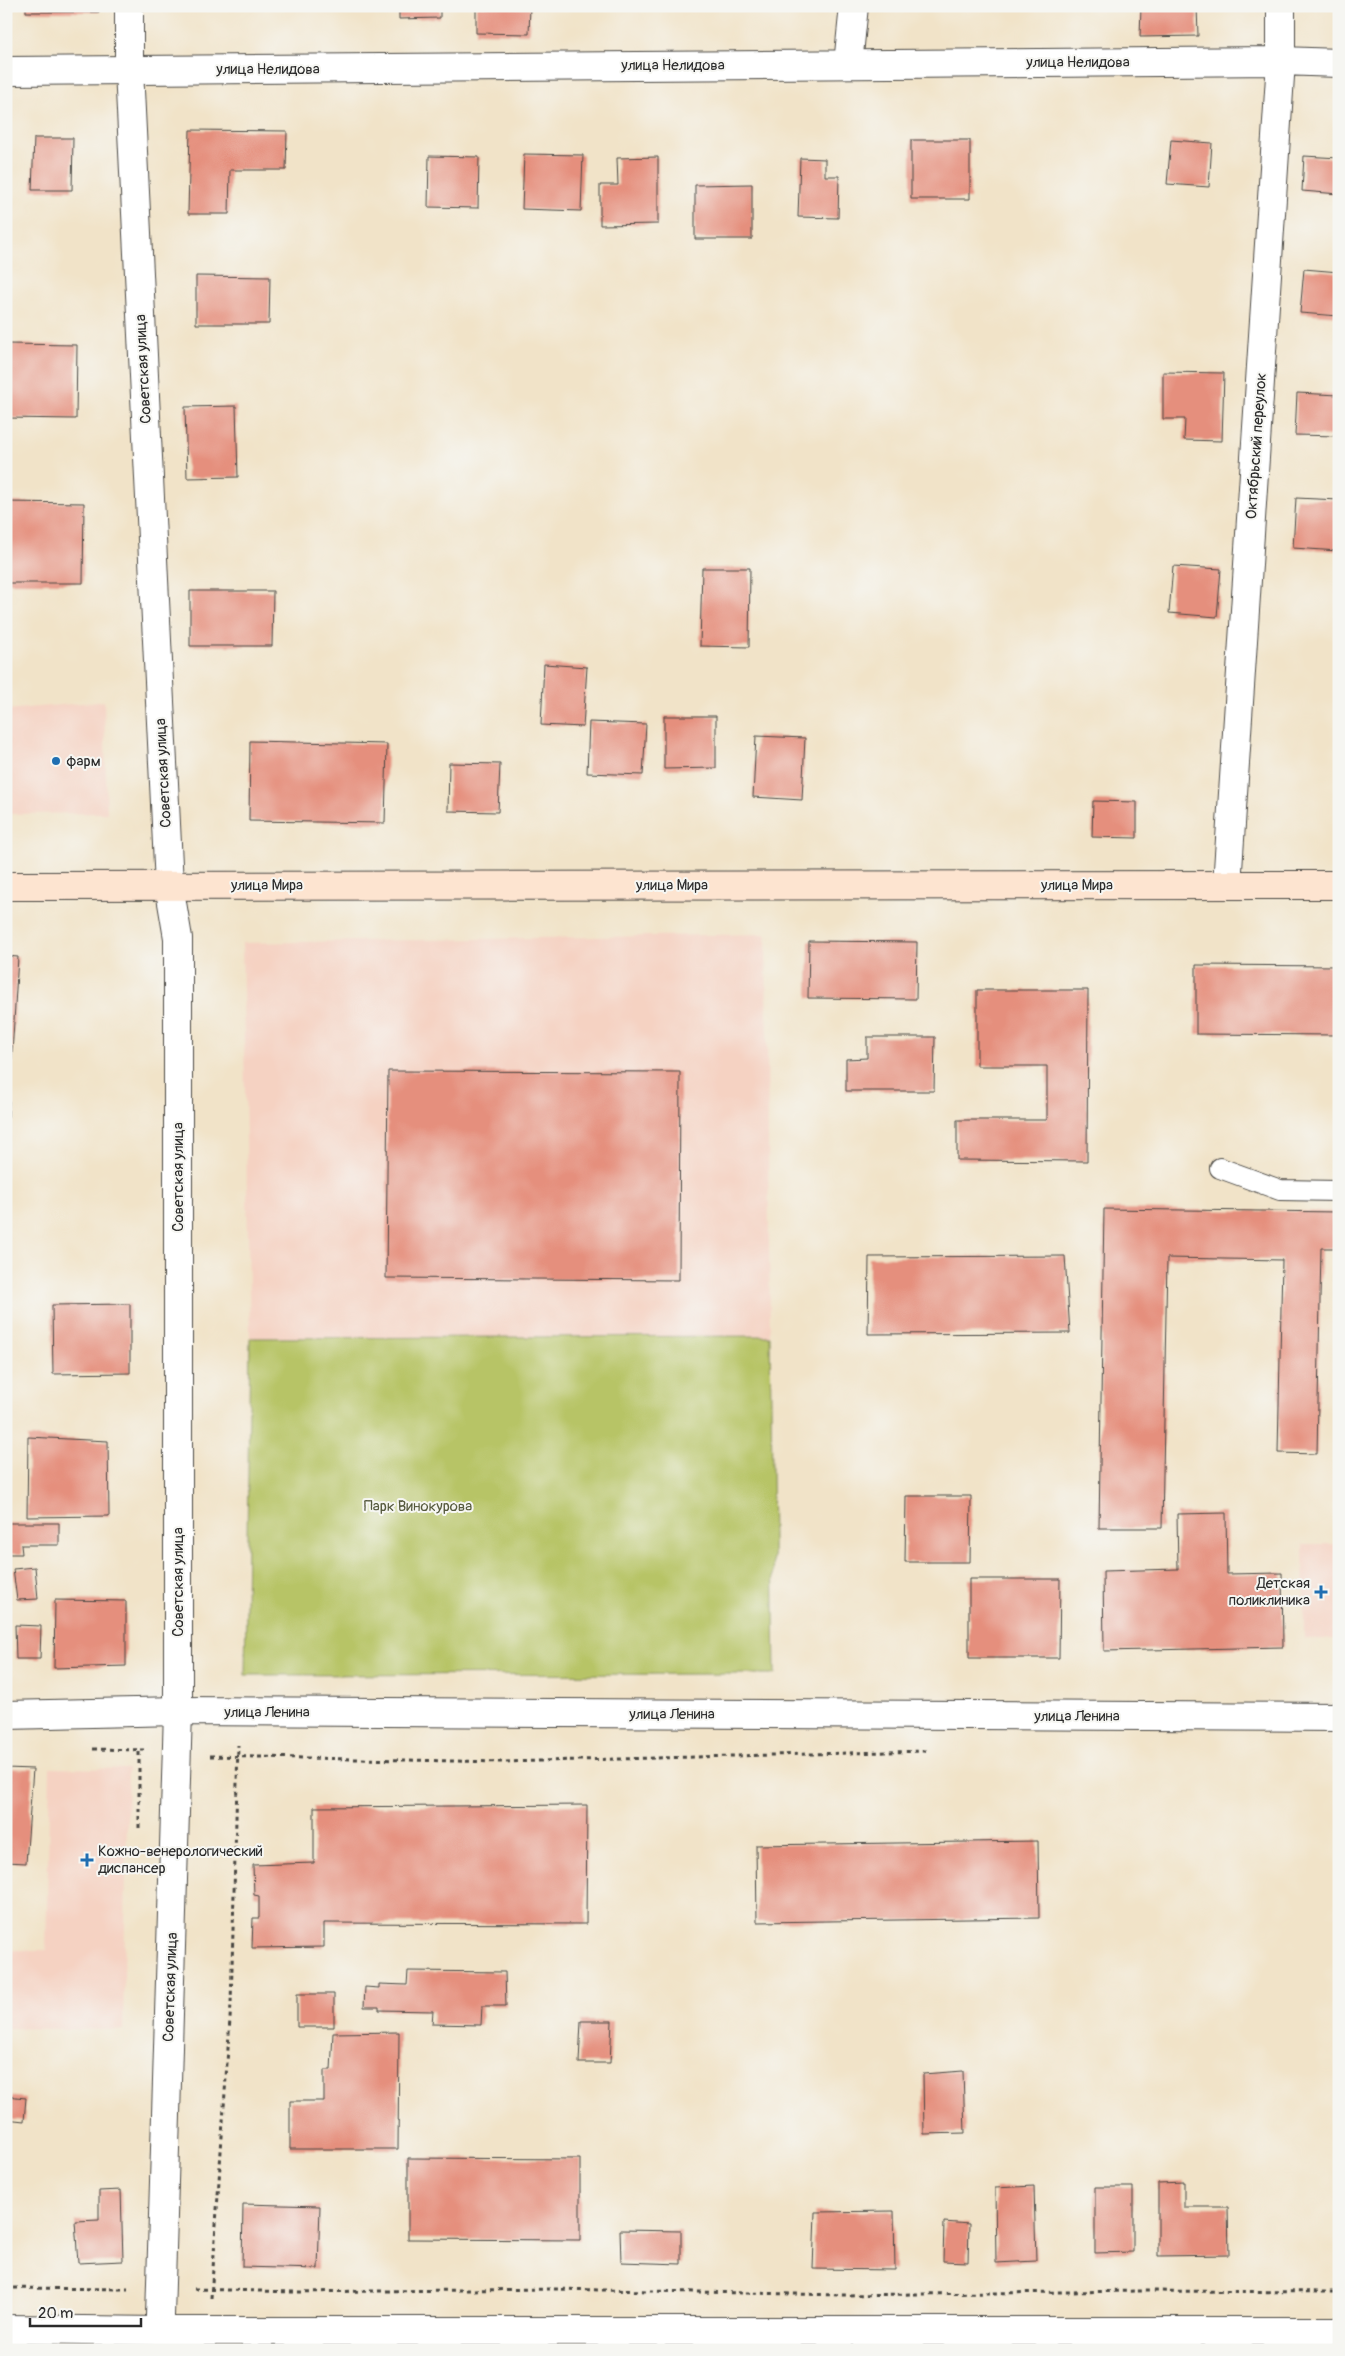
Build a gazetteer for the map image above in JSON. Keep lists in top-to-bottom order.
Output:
{
  "streets": {
    "main road": ["улица Мира"],
    "street": [
      "улица Нелидова",
      "Советская улица",
      "Октябрьский переулок",
      "улица Ленина"
    ]
  },
  "crossings": [
    ["улица Нелидова", "Советская улица"],
    ["улица Нелидова", "Октябрьский переулок"],
    ["Советская улица", "улица Мира"],
    ["Советская улица", "улица Ленина"],
    ["Октябрьский переулок", "улица Мира"]
  ],
  "parks": ["Парк Винокурова"],
  "places": {
    "other": ["фарм"],
    "health": ["Детская поликлиника", "Кожно-венерологический диспансер"]
  },
  "scale_bar": "20 m"
}
